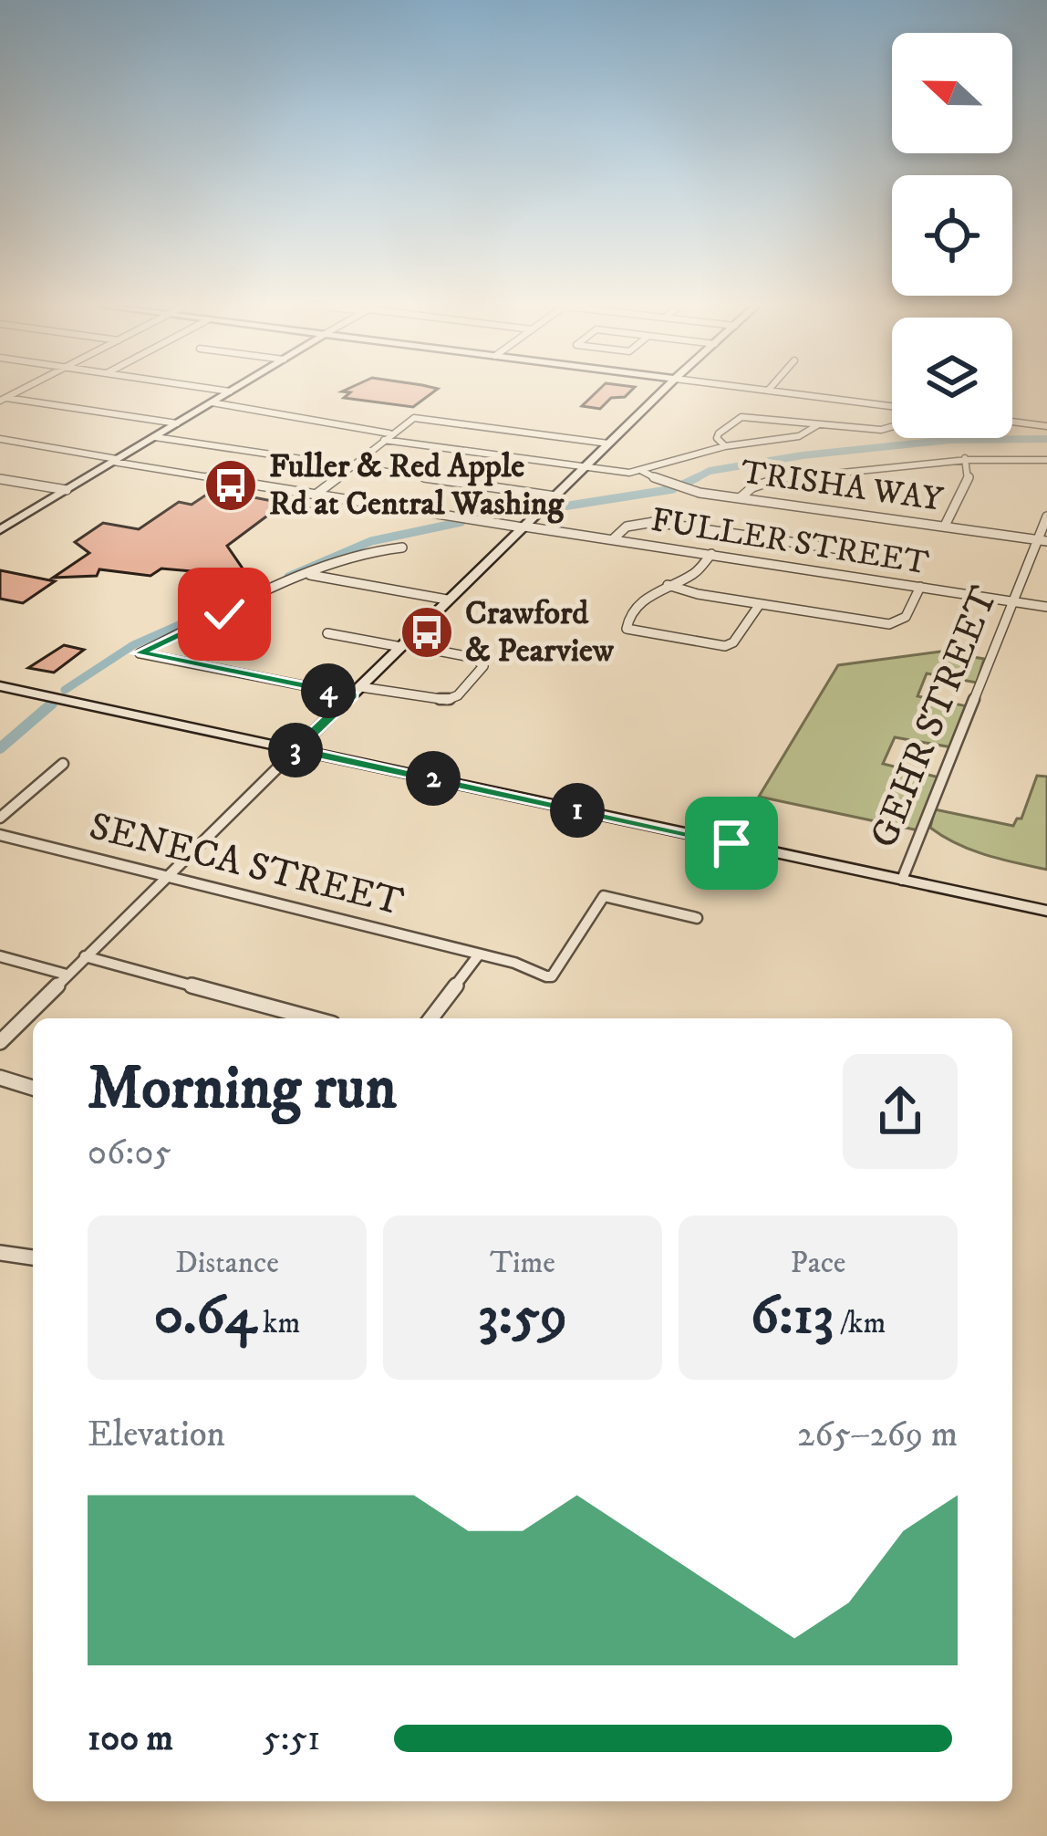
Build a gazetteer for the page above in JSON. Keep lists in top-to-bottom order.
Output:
{
  "streets": {
    "street": [
      "TRISHA WAY",
      "FULLER STREET",
      "GEHR STREET",
      "SENECA STREET"
    ]
  },
  "crossings": [
    ["TRISHA WAY", "GEHR STREET"],
    ["FULLER STREET", "GEHR STREET"]
  ],
  "places": {
    "bus stop": ["Fuller & Red Apple Rd at Central Washing", "Crawford & Pearview"]
  },
  "north": "left",
  "page": {
    "pins": [
      "4",
      "3",
      "2",
      "1"
    ],
    "heading": ["Morning run", "06:05"],
    "stats": [
      ["Distance", "0.64 km"],
      ["Time", "3:59"],
      ["Pace", "6:13 /km"]
    ],
    "chart": ["Elevation", "265–269 m"],
    "list": [
      {
        "name": "100 m",
        "note": "5:51"
      }
    ]
  }
}
